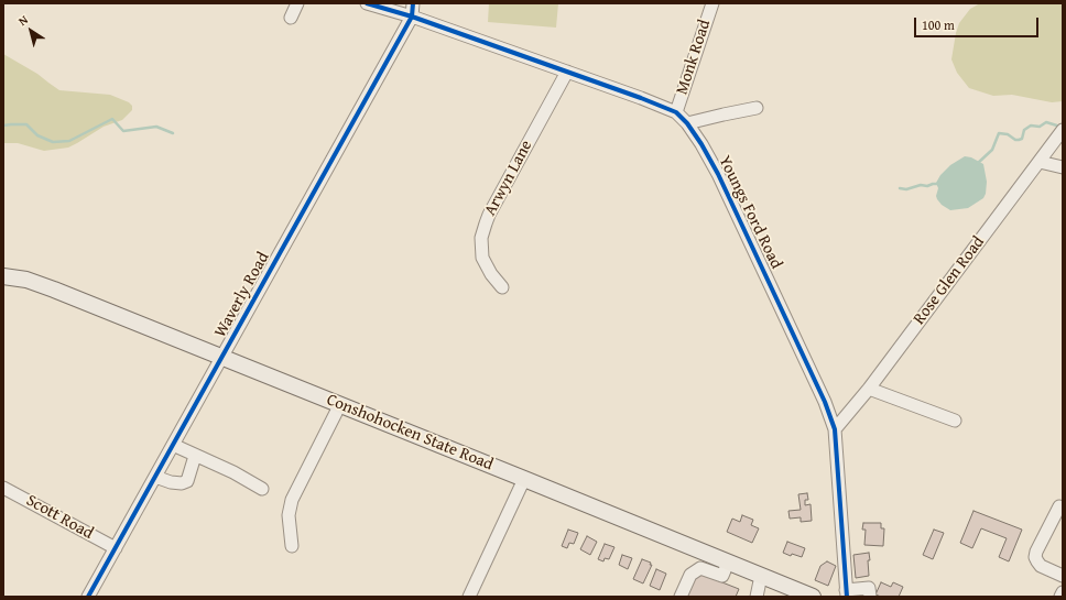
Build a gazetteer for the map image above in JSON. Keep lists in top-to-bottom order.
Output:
{
  "streets": {
    "main road": ["Conshohocken State Road"],
    "street": [
      "Monk Road",
      "Arwyn Lane",
      "Youngs Ford Road",
      "Rose Glen Road",
      "Waverly Road",
      "Scott Road"
    ]
  },
  "crossings": [
    ["Monk Road", "Youngs Ford Road"],
    ["Arwyn Lane", "Youngs Ford Road"],
    ["Youngs Ford Road", "Rose Glen Road"],
    ["Youngs Ford Road", "Waverly Road"],
    ["Waverly Road", "Conshohocken State Road"],
    ["Waverly Road", "Scott Road"]
  ],
  "scale_bar": "100 m",
  "north": "top left"
}
